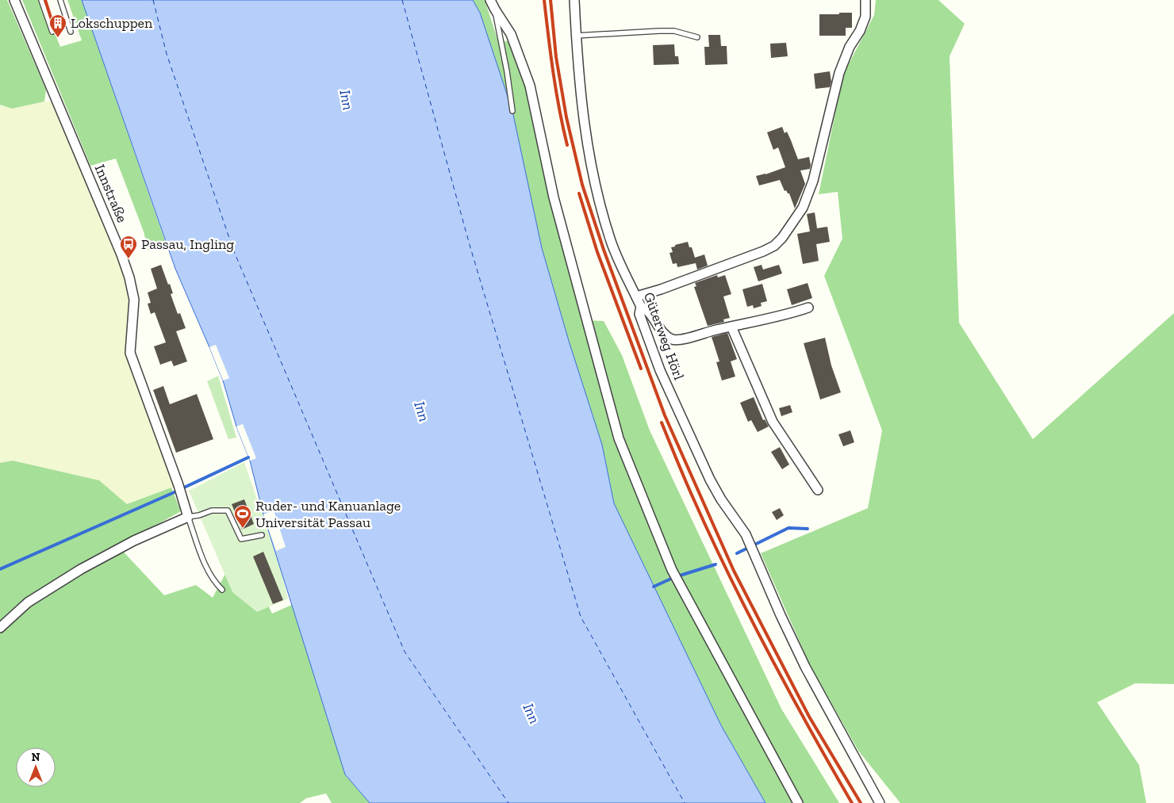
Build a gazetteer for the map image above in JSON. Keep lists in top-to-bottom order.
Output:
{
  "streets": {
    "street": ["Innstraße", "Güterweg Hörl"]
  },
  "water": ["Inn"],
  "places": {
    "building": ["Lokschuppen"],
    "bus stop": ["Passau, Ingling"],
    "sports": ["Ruder- und Kanuanlage Universität Passau"]
  },
  "north": "top"
}
